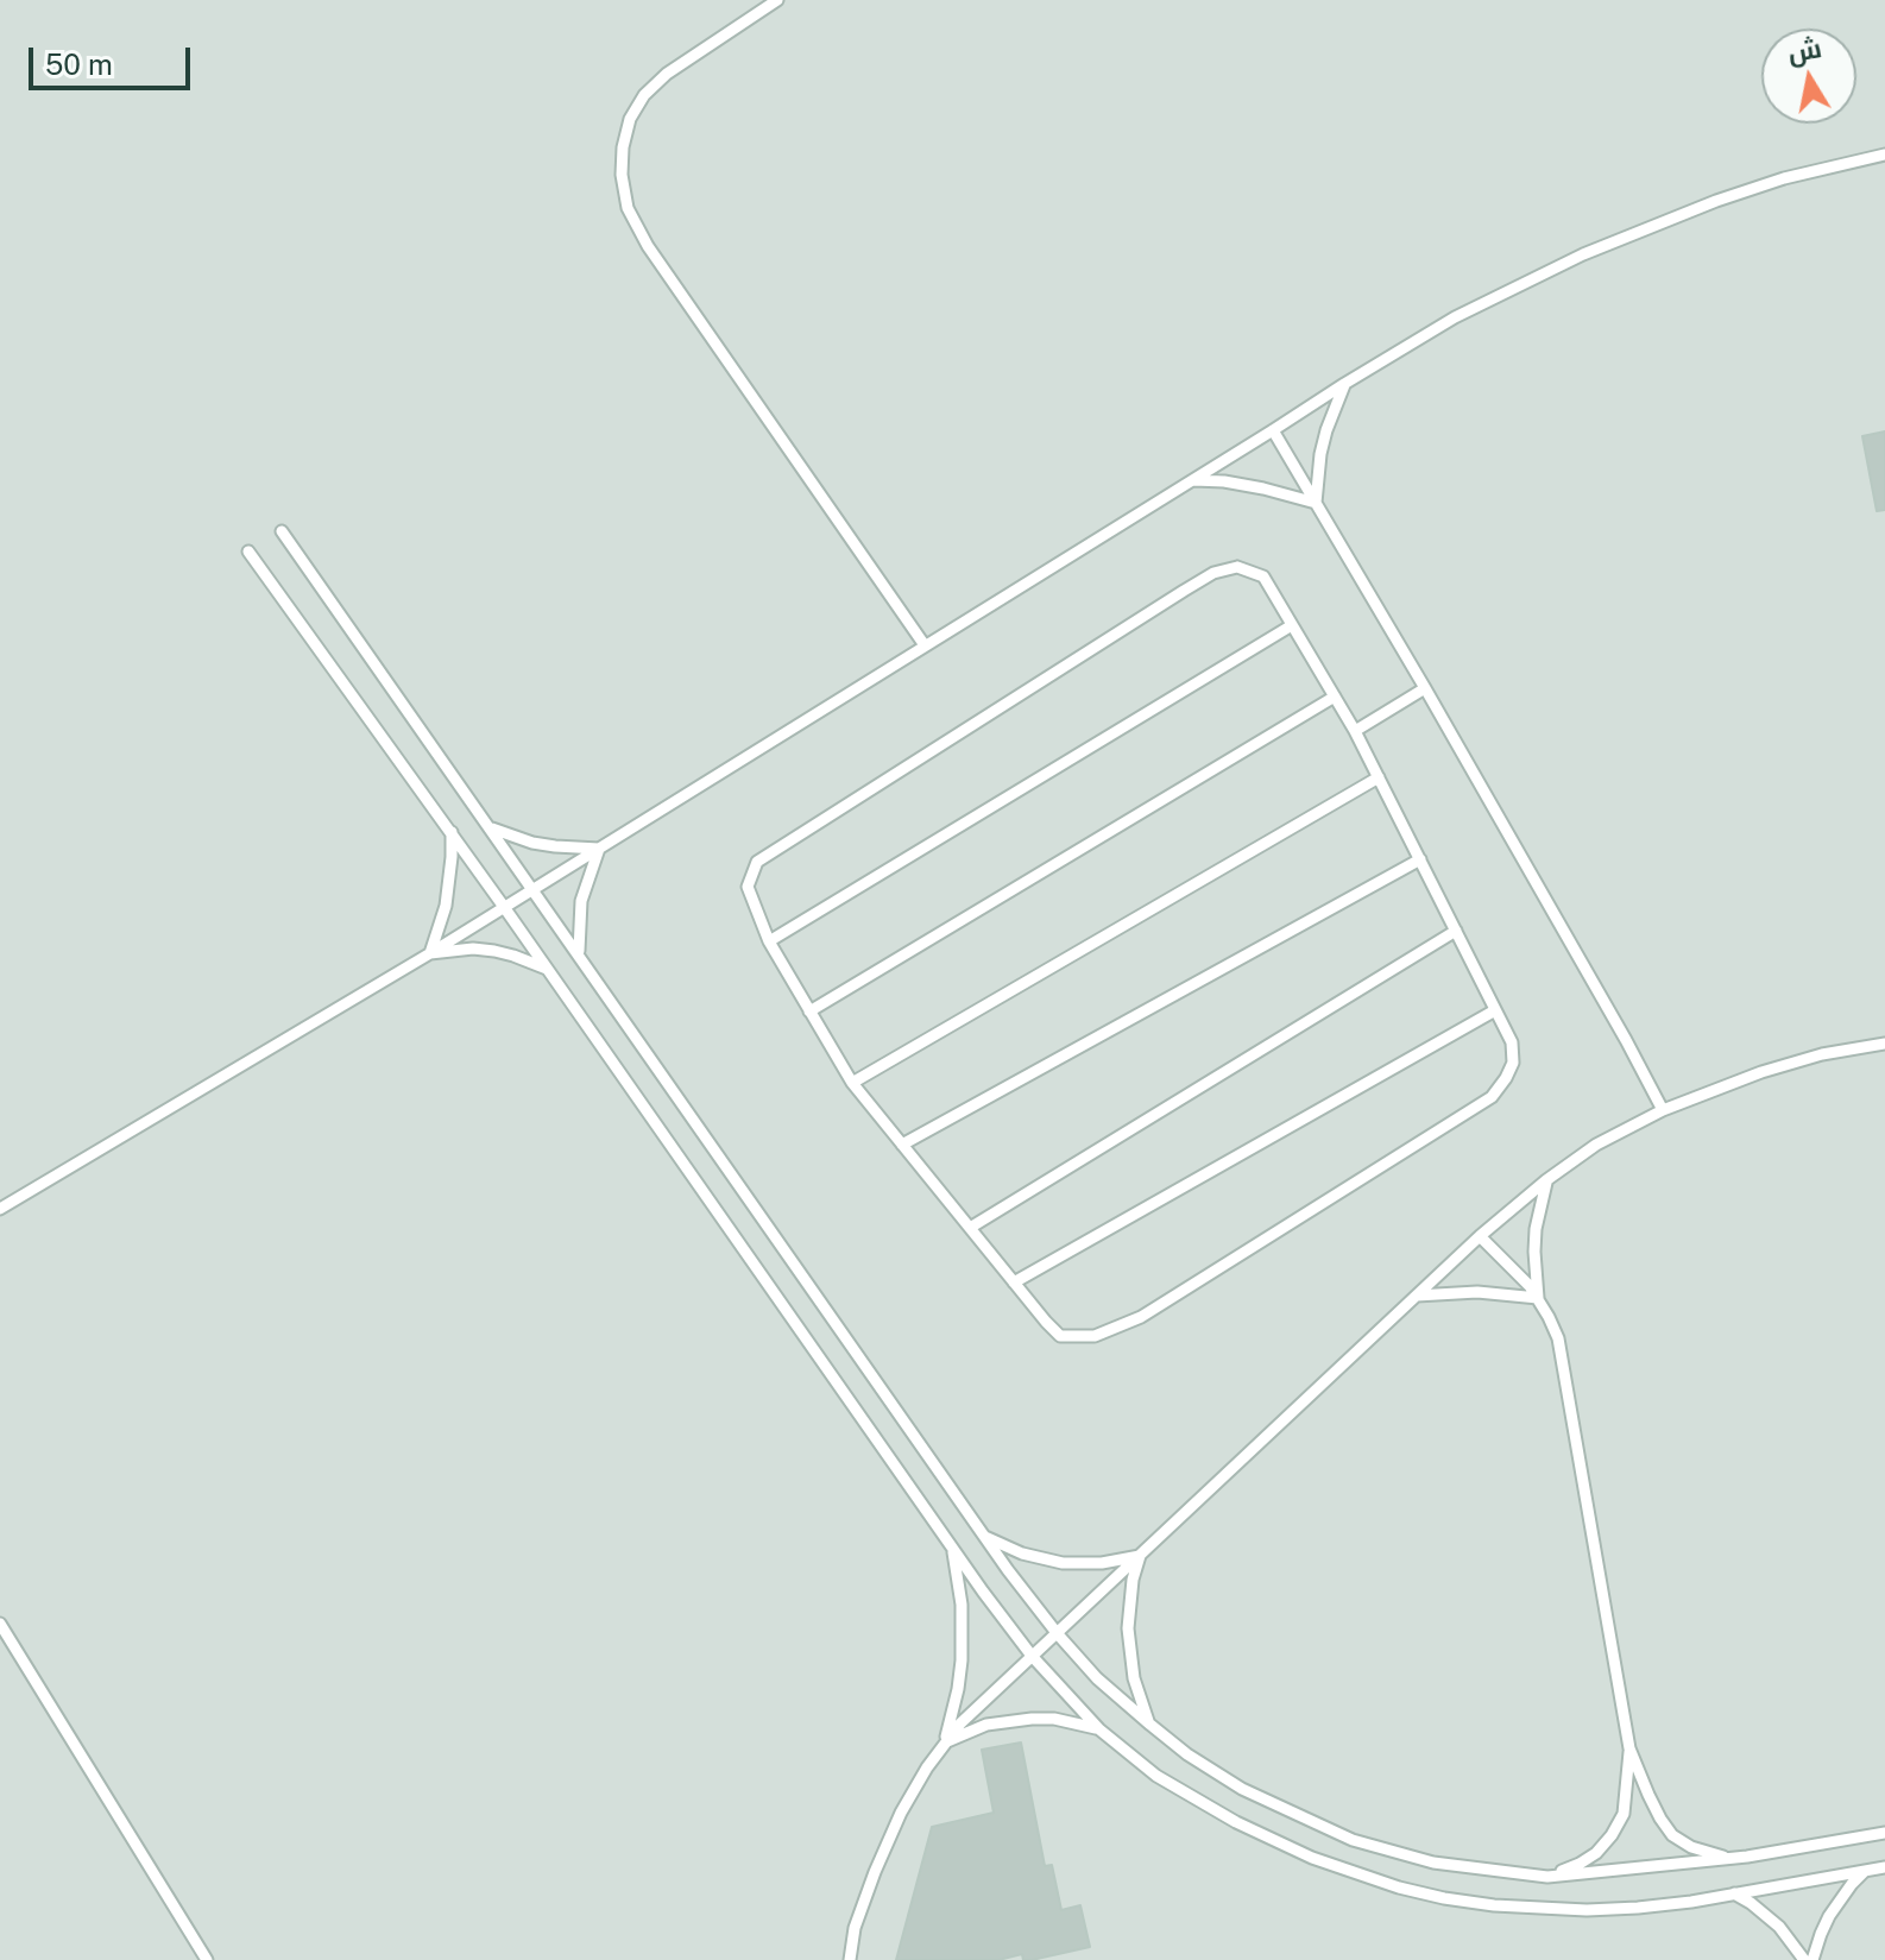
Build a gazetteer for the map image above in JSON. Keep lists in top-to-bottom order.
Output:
{
  "scale_bar": "50 m",
  "north": "top"
}
